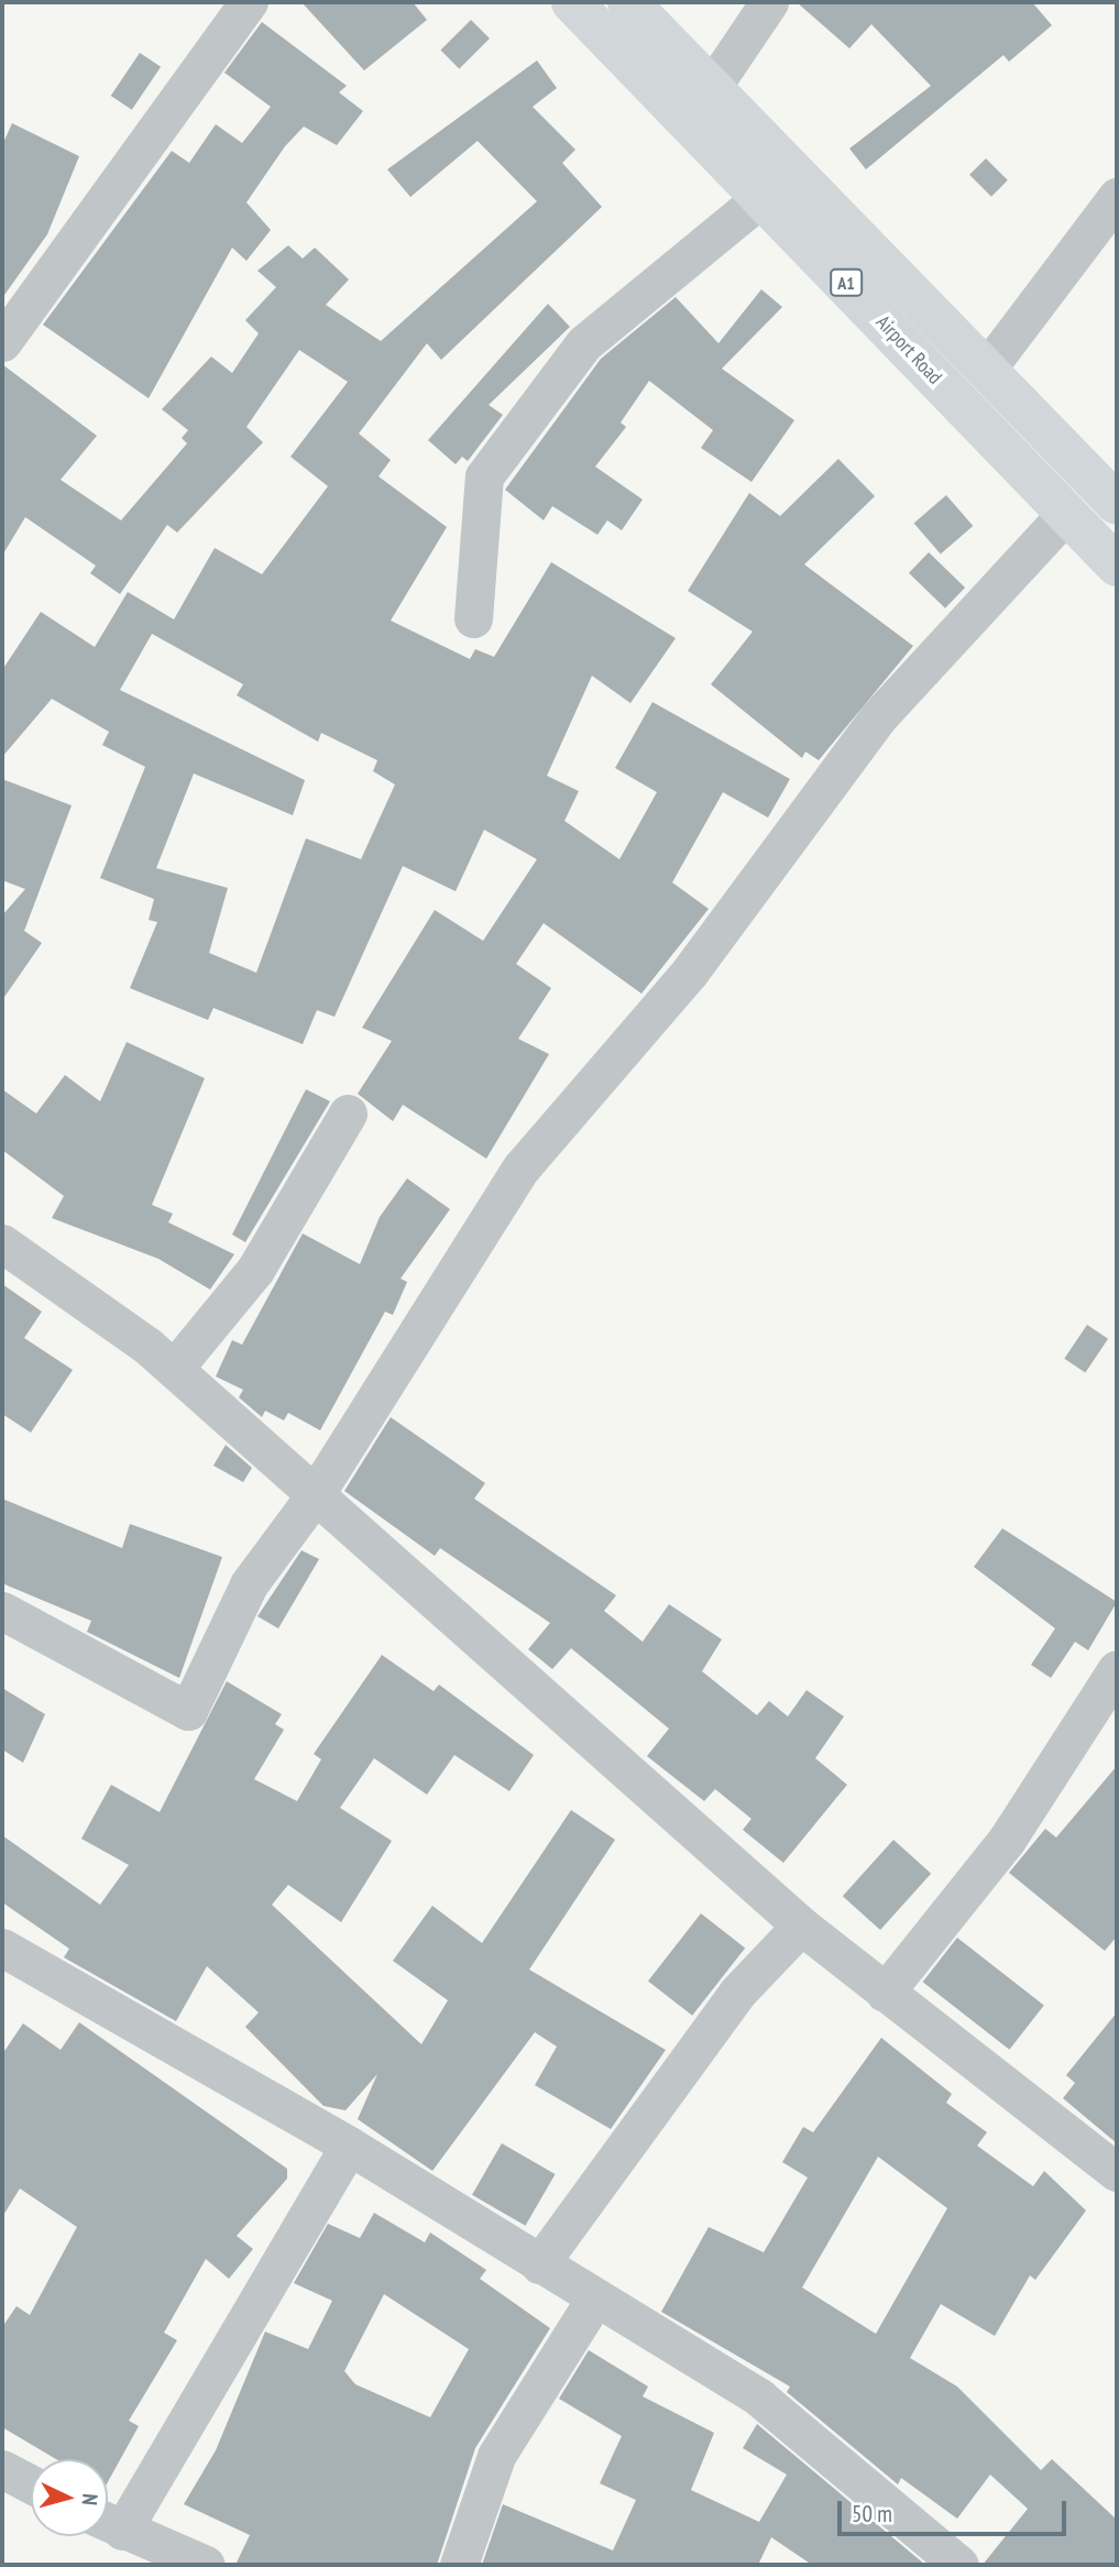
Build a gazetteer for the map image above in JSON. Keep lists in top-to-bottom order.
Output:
{
  "streets": {
    "highway": ["A1", "Airport Road"]
  },
  "scale_bar": "50 m",
  "north": "right"
}
